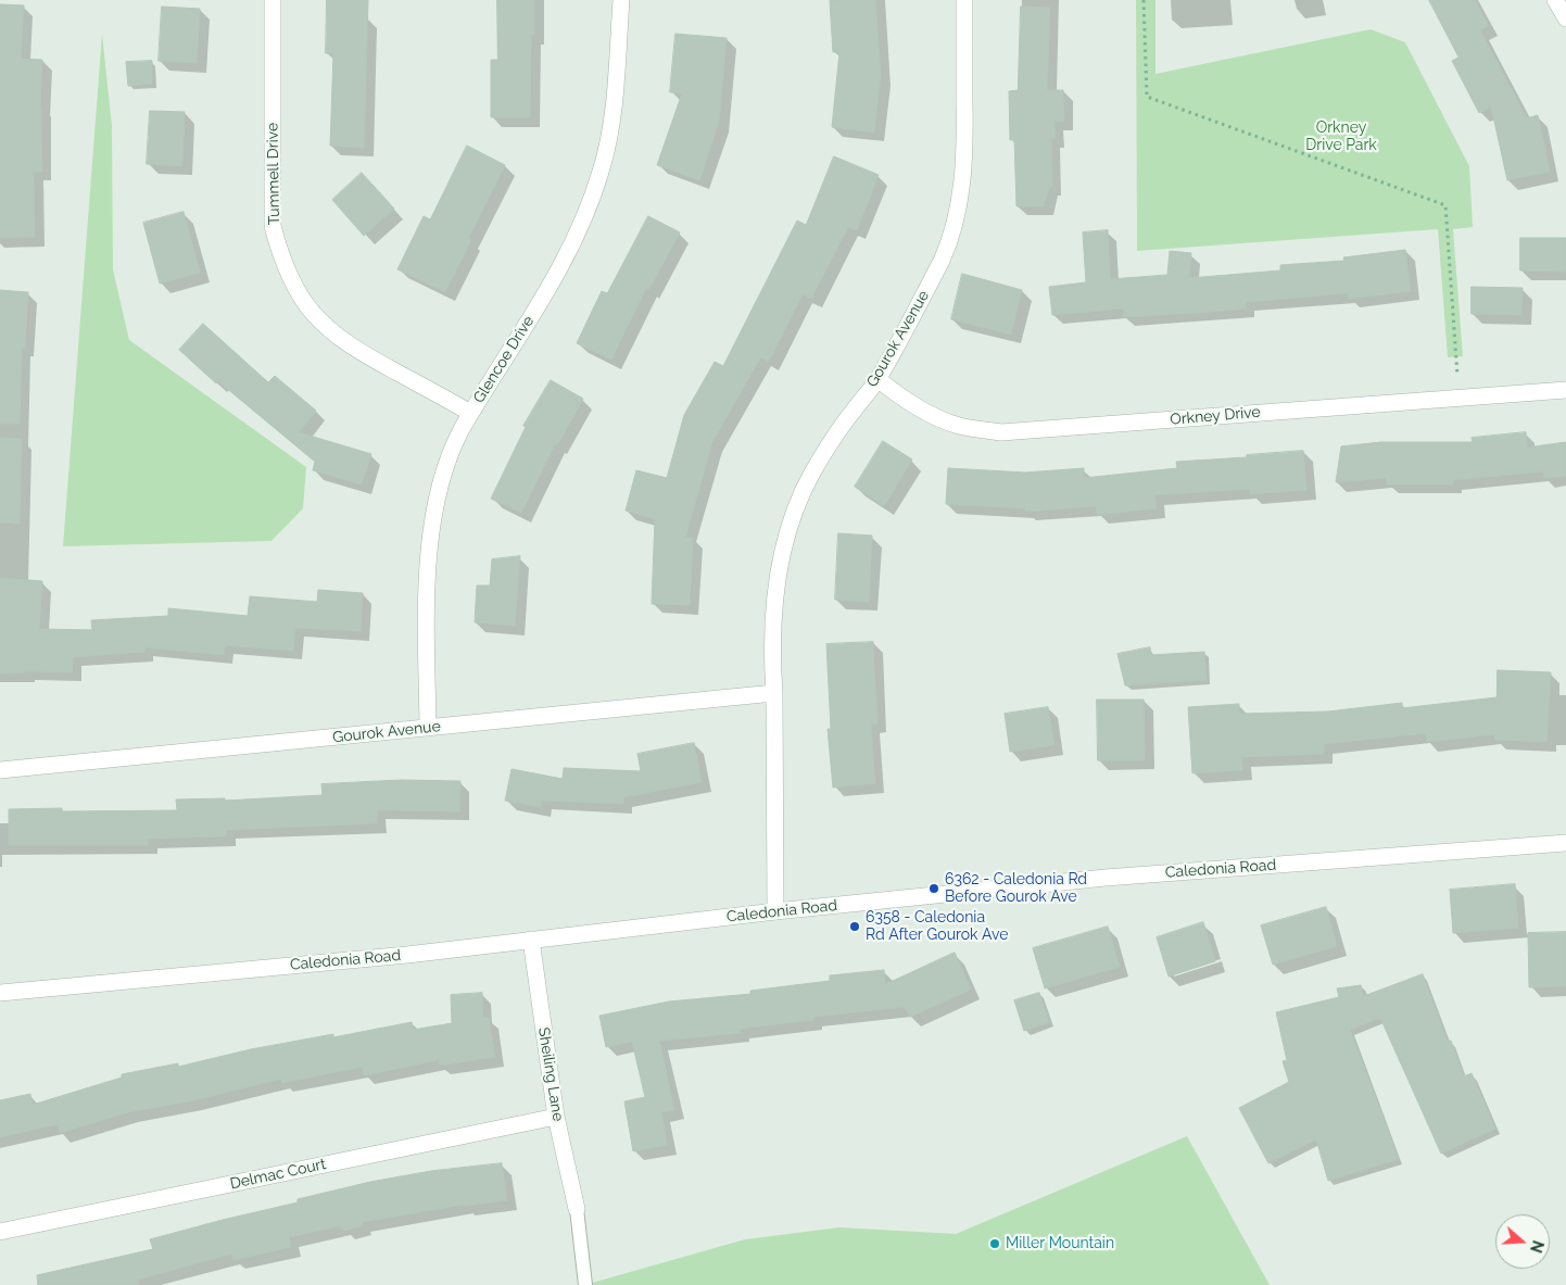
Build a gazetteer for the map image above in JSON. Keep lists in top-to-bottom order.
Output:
{
  "streets": {
    "street": [
      "Tummell Drive",
      "Gourok Avenue",
      "Glencoe Drive",
      "Orkney Drive",
      "Caledonia Road",
      "Sheiling Lane",
      "Delmac Court"
    ]
  },
  "crossings": [
    ["Tummell Drive", "Glencoe Drive"],
    ["Gourok Avenue", "Glencoe Drive"],
    ["Gourok Avenue", "Orkney Drive"],
    ["Gourok Avenue", "Caledonia Road"],
    ["Caledonia Road", "Sheiling Lane"],
    ["Sheiling Lane", "Delmac Court"]
  ],
  "parks": ["Orkney Drive Park"],
  "places": ["6362 - Caledonia Rd Before Gourok Ave", "6358 - Caledonia Rd After Gourok Ave", "Miller Mountain"],
  "north": "right"
}
